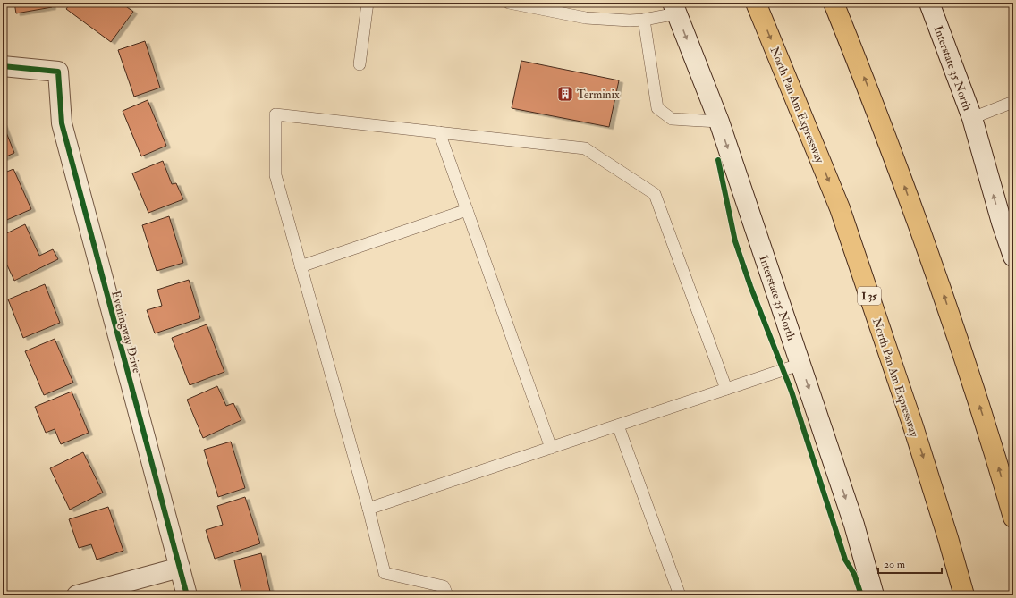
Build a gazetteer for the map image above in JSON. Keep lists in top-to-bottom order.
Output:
{
  "streets": {
    "highway": ["North Pan Am Expressway", "I 35"],
    "main road": ["Interstate 35 North", "Eveningway Drive"]
  },
  "places": {
    "building": ["Terminix"]
  },
  "scale_bar": "20 m"
}
